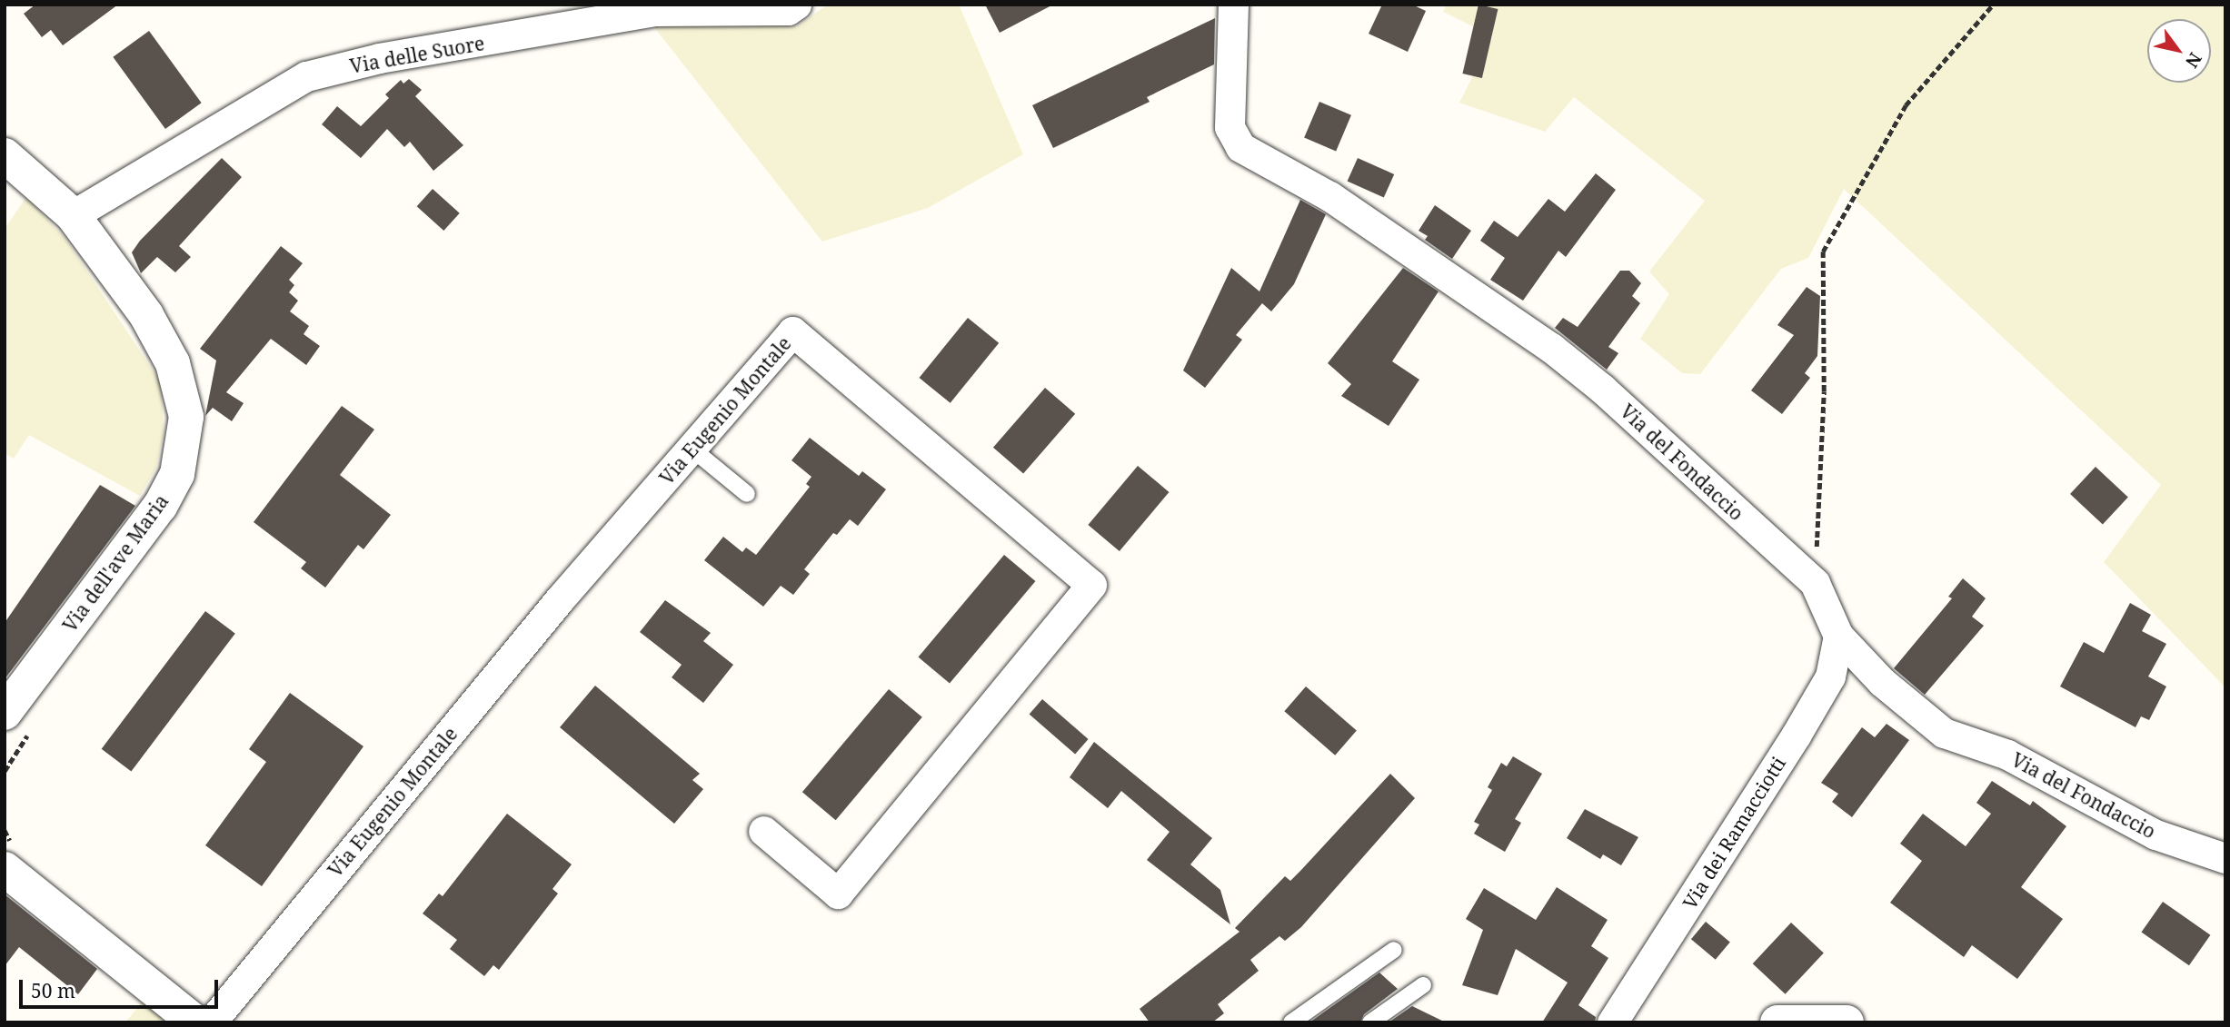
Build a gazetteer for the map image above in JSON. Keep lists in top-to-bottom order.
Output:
{
  "streets": {
    "street": [
      "Via delle Suore",
      "Via Eugenio Montale",
      "Via del Fondaccio",
      "Via dell'ave Maria",
      "Via dei Ramacciotti"
    ]
  },
  "crossings": [
    ["Via delle Suore", "Via dell'ave Maria"],
    ["Via del Fondaccio", "Via dei Ramacciotti"]
  ],
  "scale_bar": "50 m",
  "north": "bottom right"
}
